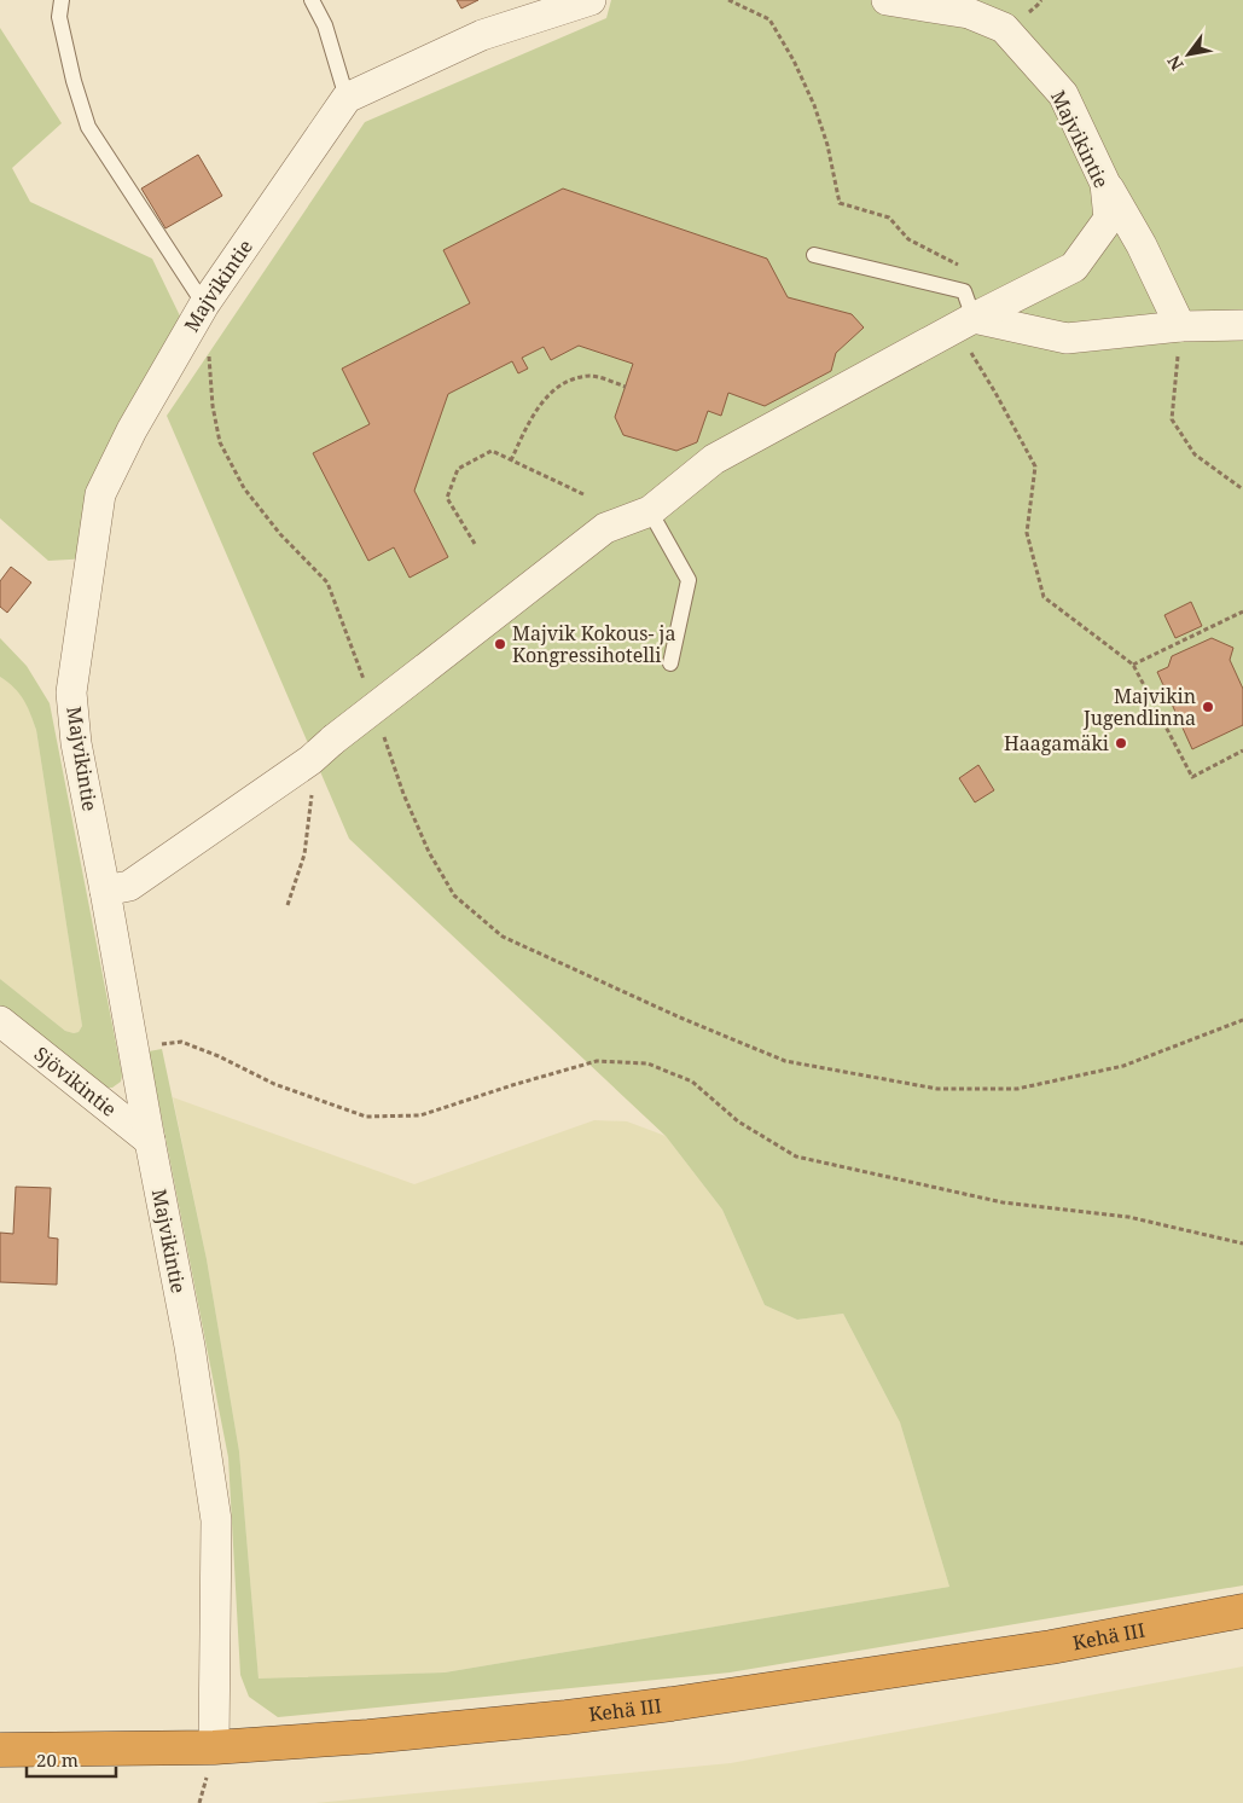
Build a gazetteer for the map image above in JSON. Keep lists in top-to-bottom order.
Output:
{
  "streets": {
    "highway": ["Kehä III"],
    "street": ["Majvikintie", "Sjövikintie"]
  },
  "crossings": [
    ["Majvikintie", "Sjövikintie"],
    ["Majvikintie", "Kehä III"]
  ],
  "places": ["Majvik Kokous- ja Kongressihotelli", "Majvikin Jugendlinna", "Haagamäki"],
  "scale_bar": "20 m",
  "north": "bottom left"
}
